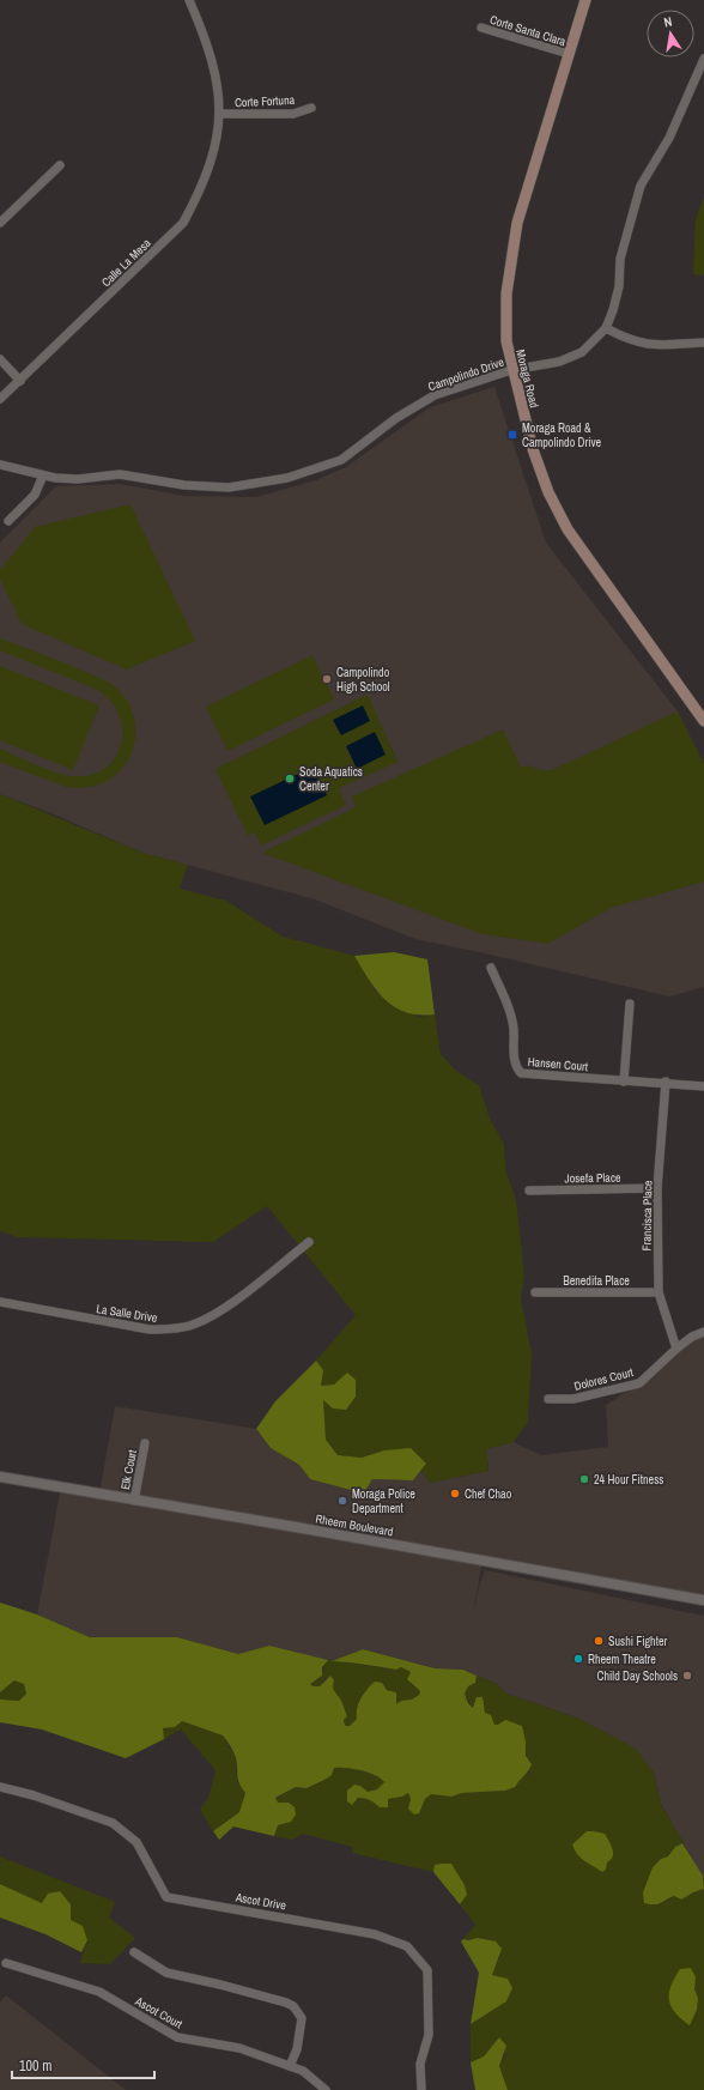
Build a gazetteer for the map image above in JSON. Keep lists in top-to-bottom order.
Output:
{
  "streets": {
    "main road": ["Moraga Road"],
    "street": [
      "Corte Santa Clara",
      "Corte Fortuna",
      "Calle La Mesa",
      "Campolindo Drive",
      "Hansen Court",
      "Josefa Place",
      "Francisca Place",
      "Benedita Place",
      "La Salle Drive",
      "Dolores Court",
      "Elk Court",
      "Rheem Boulevard",
      "Ascot Drive",
      "Ascot Court"
    ]
  },
  "crossings": [
    ["Corte Santa Clara", "Moraga Road"],
    ["Corte Fortuna", "Calle La Mesa"],
    ["Campolindo Drive", "Moraga Road"],
    ["Hansen Court", "Francisca Place"],
    ["Josefa Place", "Francisca Place"],
    ["Francisca Place", "Benedita Place"],
    ["Francisca Place", "Dolores Court"],
    ["Elk Court", "Rheem Boulevard"]
  ],
  "places": {
    "transit": ["Moraga Road & Campolindo Drive"],
    "other": [
      "Campolindo High School",
      "Soda Aquatics Center",
      "24 Hour Fitness",
      "Chef Chao",
      "Moraga Police Department",
      "Sushi Fighter",
      "Rheem Theatre",
      "Child Day Schools"
    ]
  },
  "scale_bar": "100 m",
  "north": "top"
}
